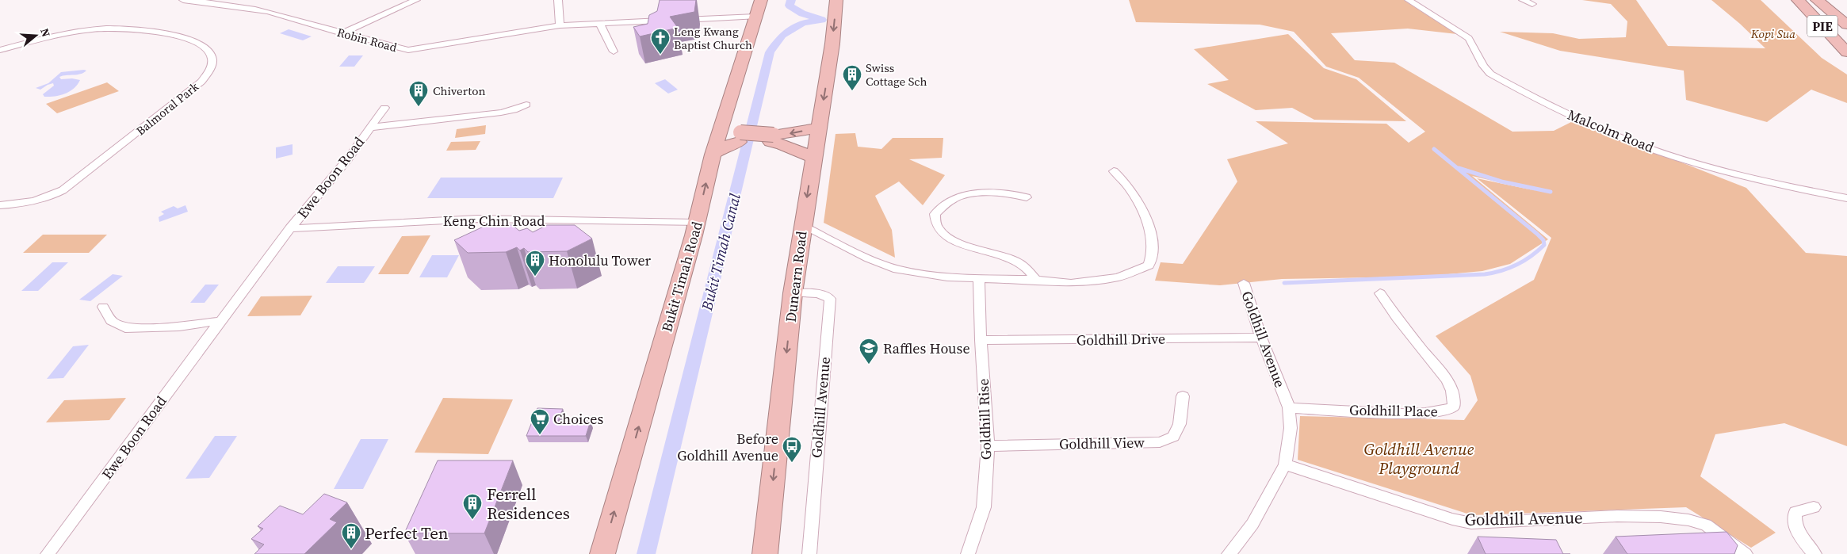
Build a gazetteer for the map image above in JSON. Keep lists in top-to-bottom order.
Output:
{
  "streets": {
    "highway": ["PIE", "Bukit Timah Road", "Dunearn Road"],
    "street": [
      "Robin Road",
      "Balmoral Park",
      "Malcolm Road",
      "Ewe Boon Road",
      "Keng Chin Road",
      "Goldhill Drive",
      "Goldhill Avenue",
      "Goldhill Place",
      "Goldhill Rise",
      "Goldhill View"
    ]
  },
  "crossings": [
    ["Robin Road", "Bukit Timah Road"],
    ["Ewe Boon Road", "Keng Chin Road"],
    ["Keng Chin Road", "Bukit Timah Road"],
    ["Dunearn Road", "Goldhill Avenue"],
    ["Goldhill Drive", "Goldhill Avenue"],
    ["Goldhill Drive", "Goldhill Rise"],
    ["Goldhill Avenue", "Goldhill Place"],
    ["Goldhill Rise", "Goldhill View"]
  ],
  "one_way": ["Bukit Timah Road", "Dunearn Road"],
  "water": ["Bukit Timah Canal"],
  "parks": ["Kopi Sua", "Goldhill Avenue Playground"],
  "places": {
    "church": ["Leng Kwang Baptist Church"],
    "building": [
      "Swiss Cottage Sch",
      "Chiverton",
      "Honolulu Tower",
      "Ferrell Residences",
      "Perfect Ten"
    ],
    "school or university": ["Raffles House"],
    "supermarket": ["Choices"],
    "bus stop": ["Before Goldhill Avenue"]
  },
  "north": "right"
}
